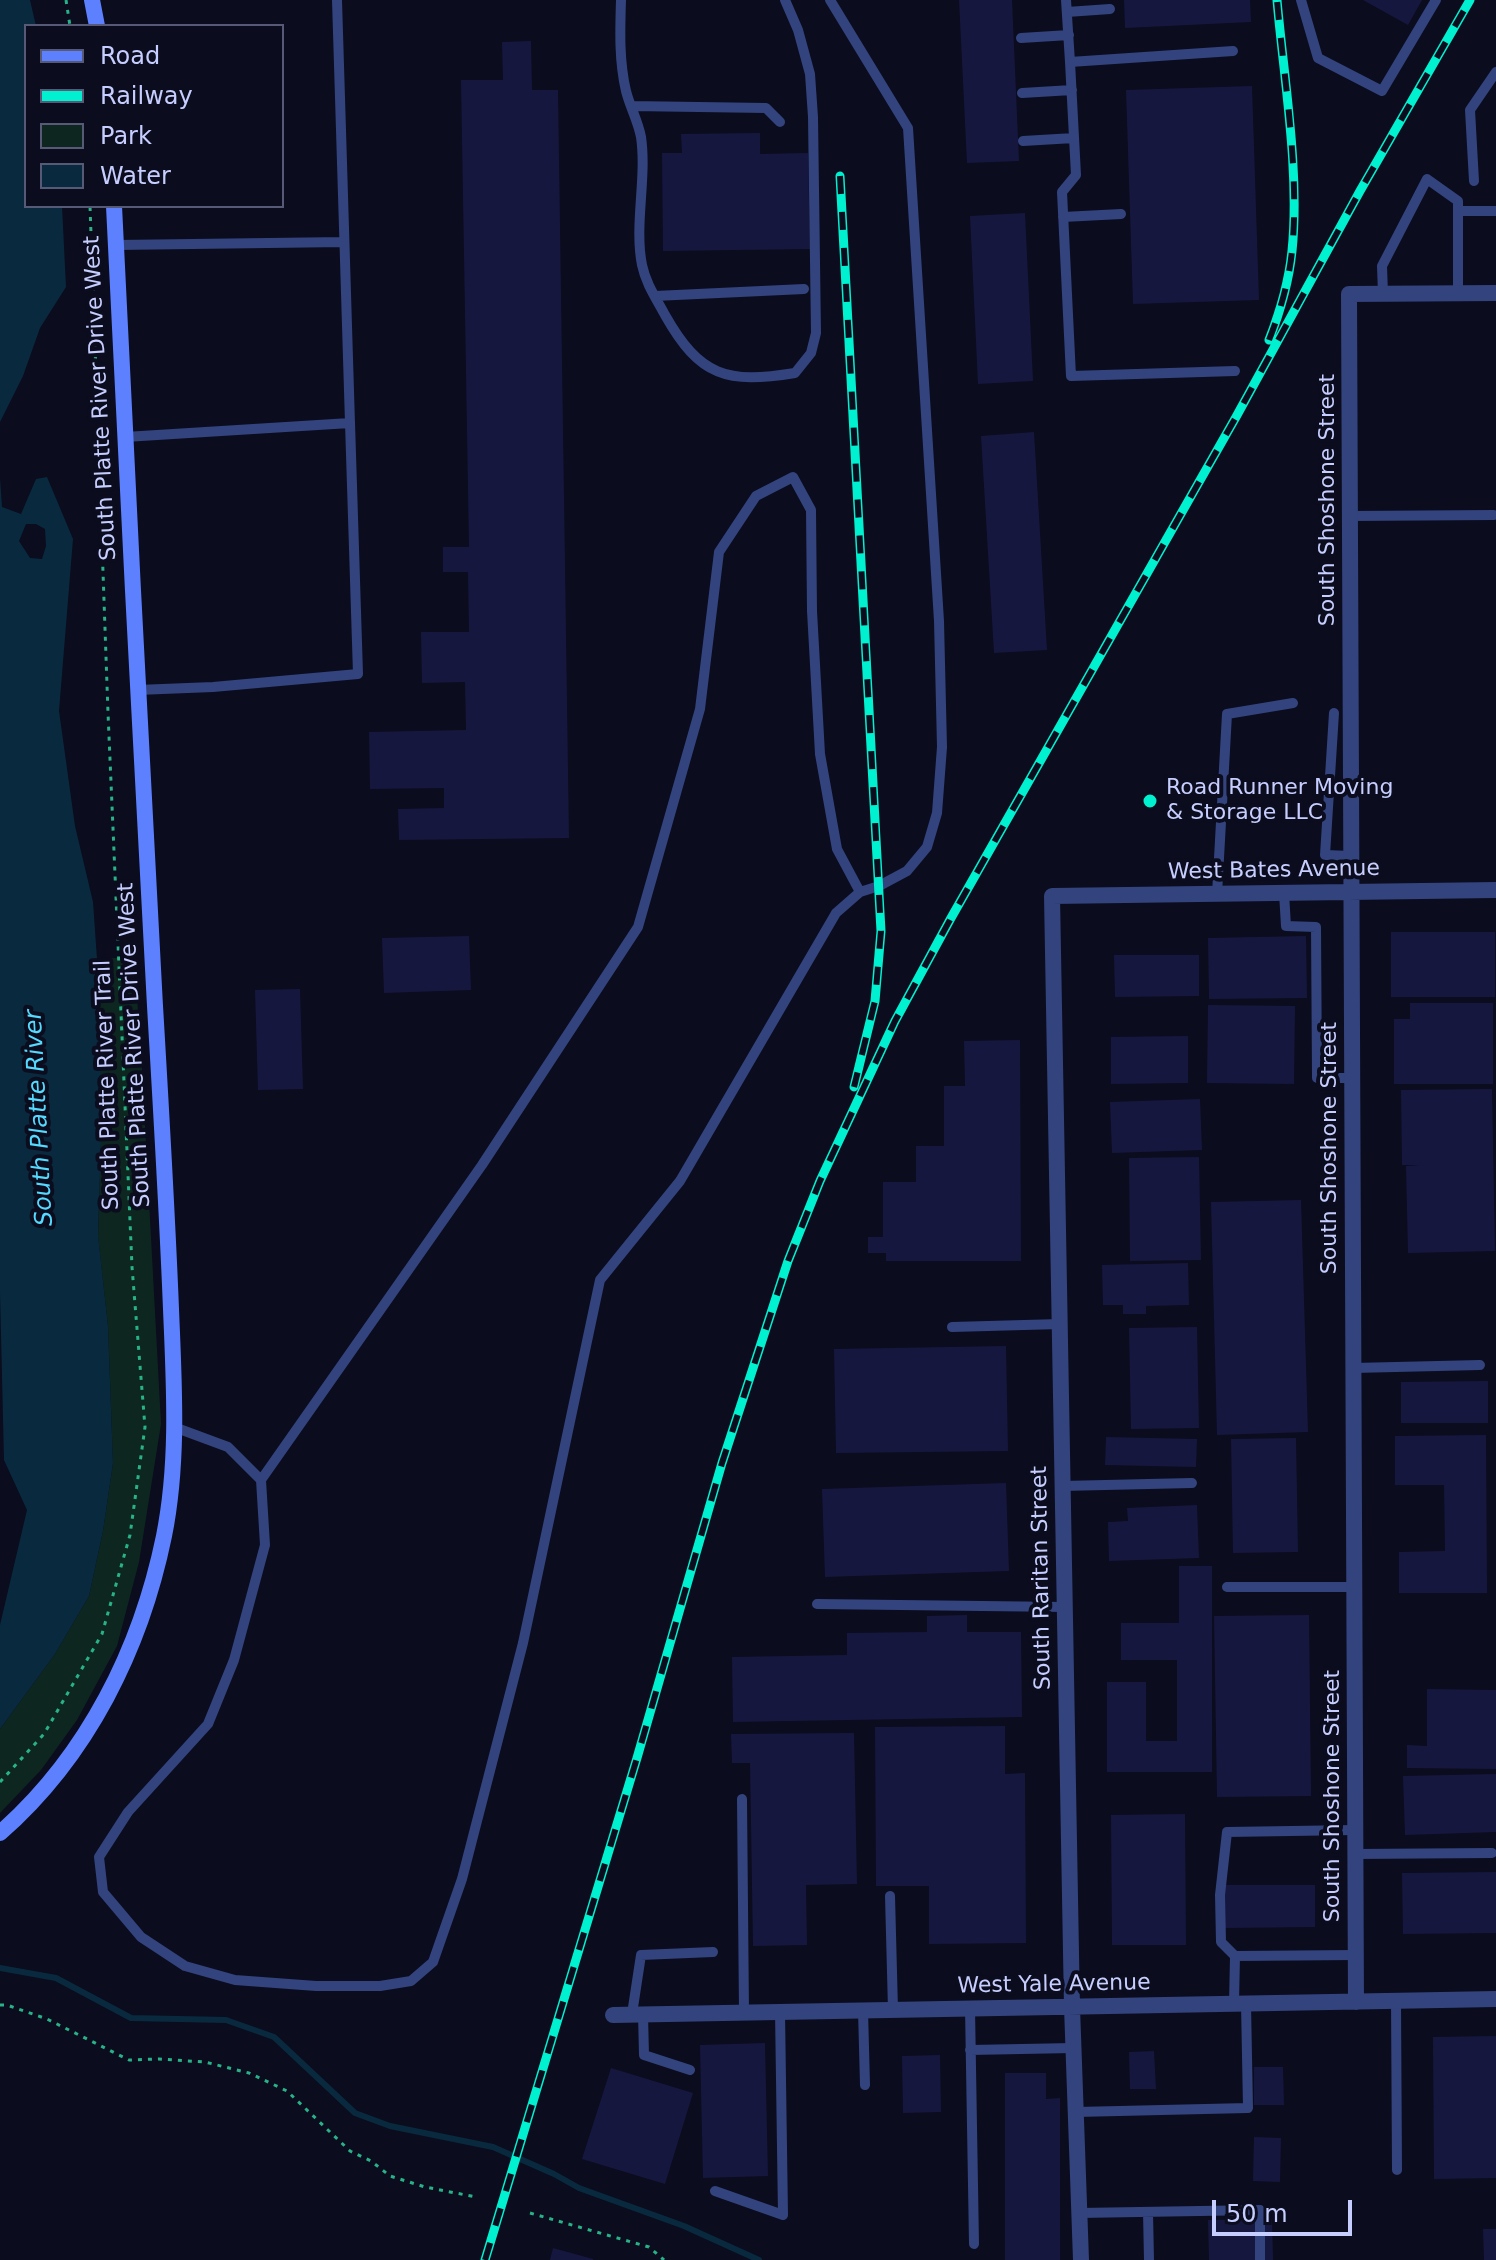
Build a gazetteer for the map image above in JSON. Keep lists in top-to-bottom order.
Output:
{
  "streets": {
    "street": [
      "South Platte River Drive West",
      "South Shoshone Street",
      "West Bates Avenue",
      "South Raritan Street",
      "West Yale Avenue"
    ],
    "path": ["South Platte River Trail"]
  },
  "crossings": [
    ["South Shoshone Street", "West Bates Avenue"],
    ["South Shoshone Street", "West Yale Avenue"],
    ["West Bates Avenue", "South Raritan Street"],
    ["South Raritan Street", "West Yale Avenue"]
  ],
  "water": ["South Platte River"],
  "places": ["Road Runner Moving & Storage LLC"],
  "legend": [
    "Road",
    "Railway",
    "Park",
    "Water"
  ],
  "scale_bar": "50 m"
}
